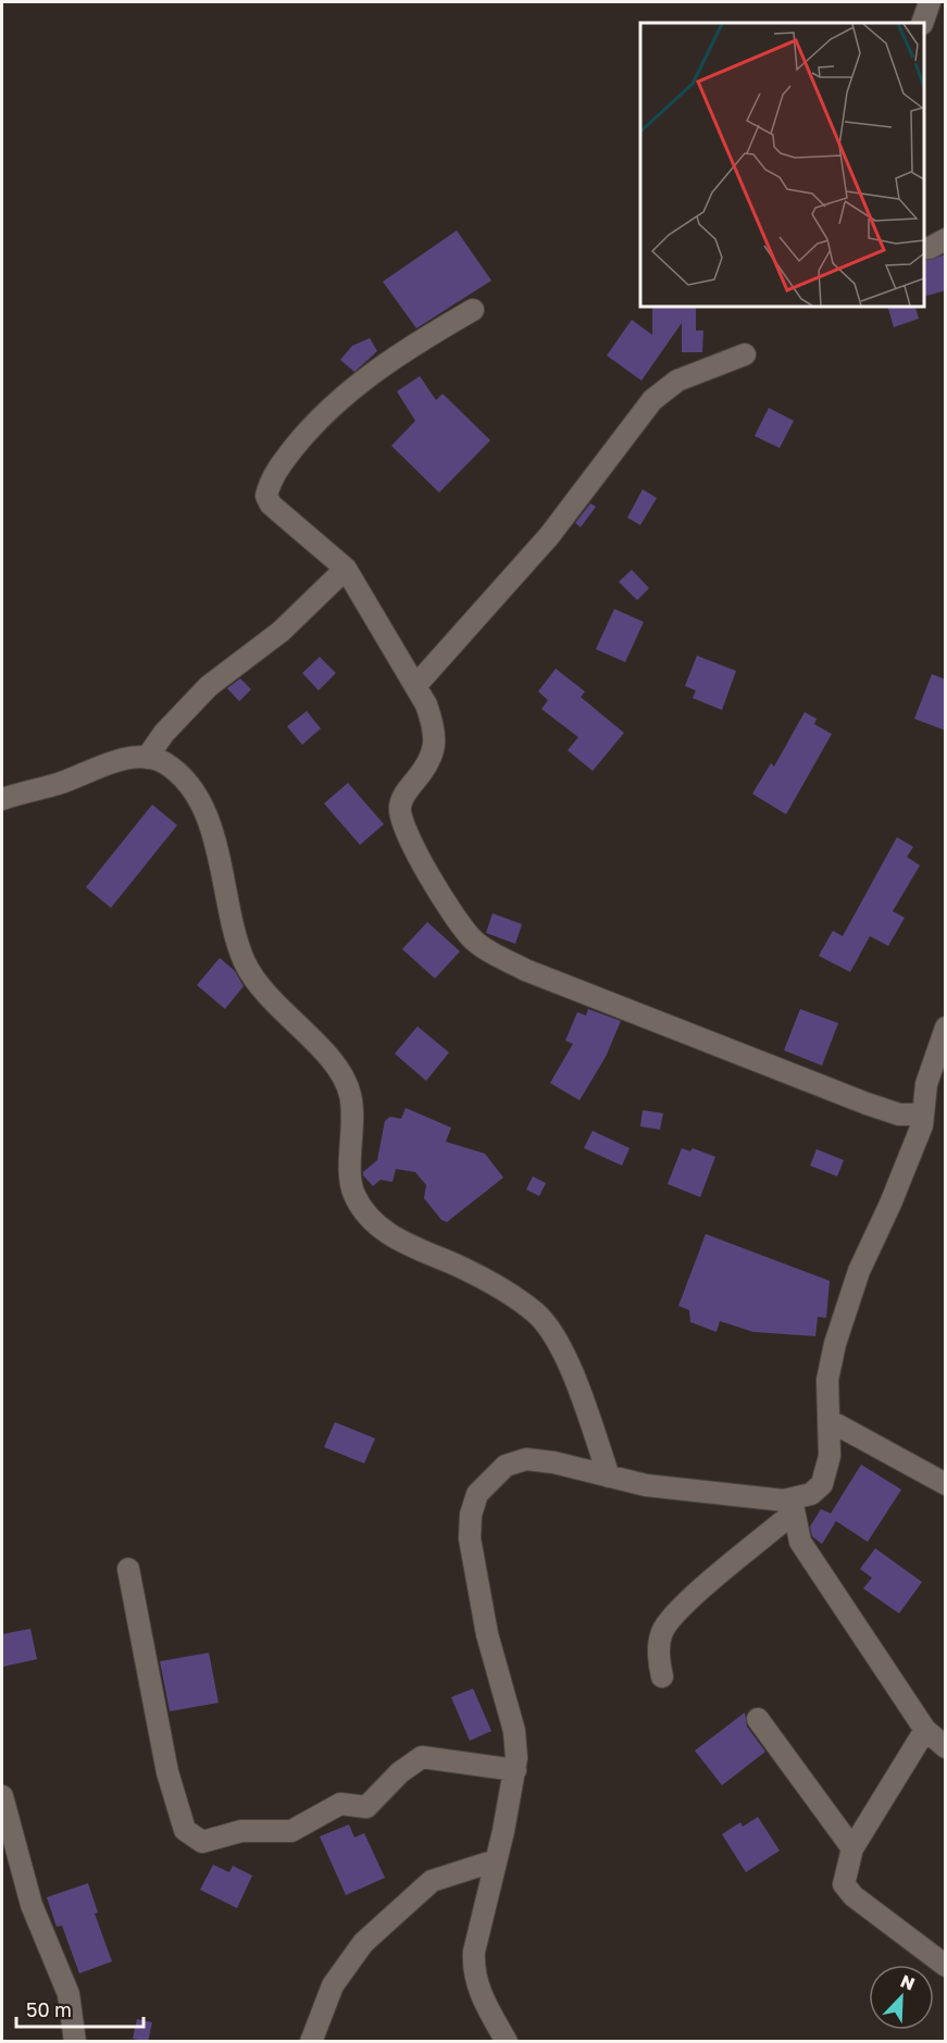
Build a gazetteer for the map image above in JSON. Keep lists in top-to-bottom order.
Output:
{
  "scale_bar": "50 m",
  "north": "top right"
}
